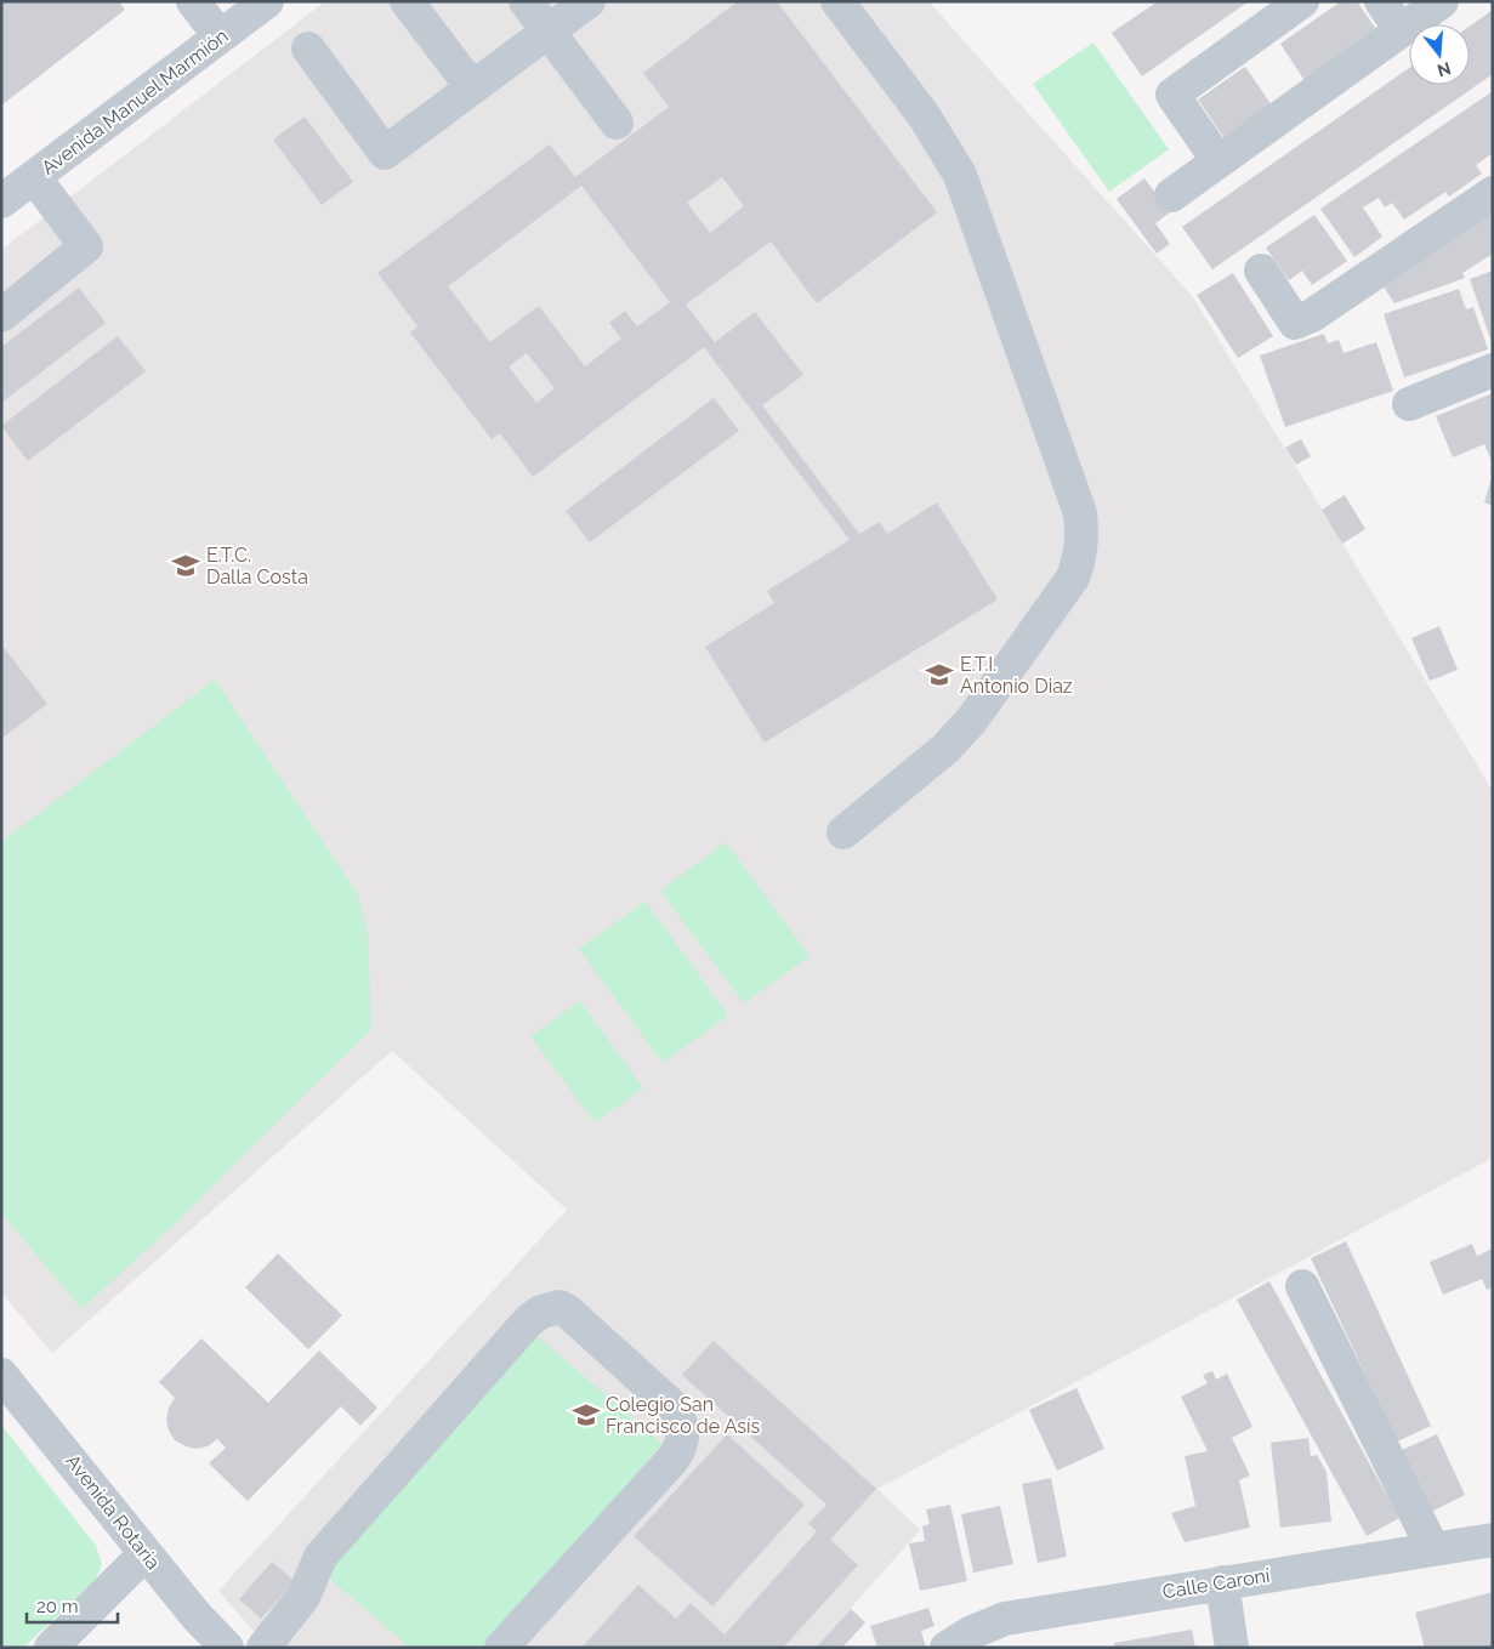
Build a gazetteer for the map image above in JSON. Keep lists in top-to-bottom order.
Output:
{
  "streets": {
    "street": ["Avenida Manuel Marmión", "Avenida Rotaria", "Calle Caroní"]
  },
  "places": {
    "school or university": ["E.T.C. Dalla Costa", "E.T.I. Antonio Diaz", "Colegio San Francisco de Asís"]
  },
  "scale_bar": "20 m",
  "north": "bottom"
}
